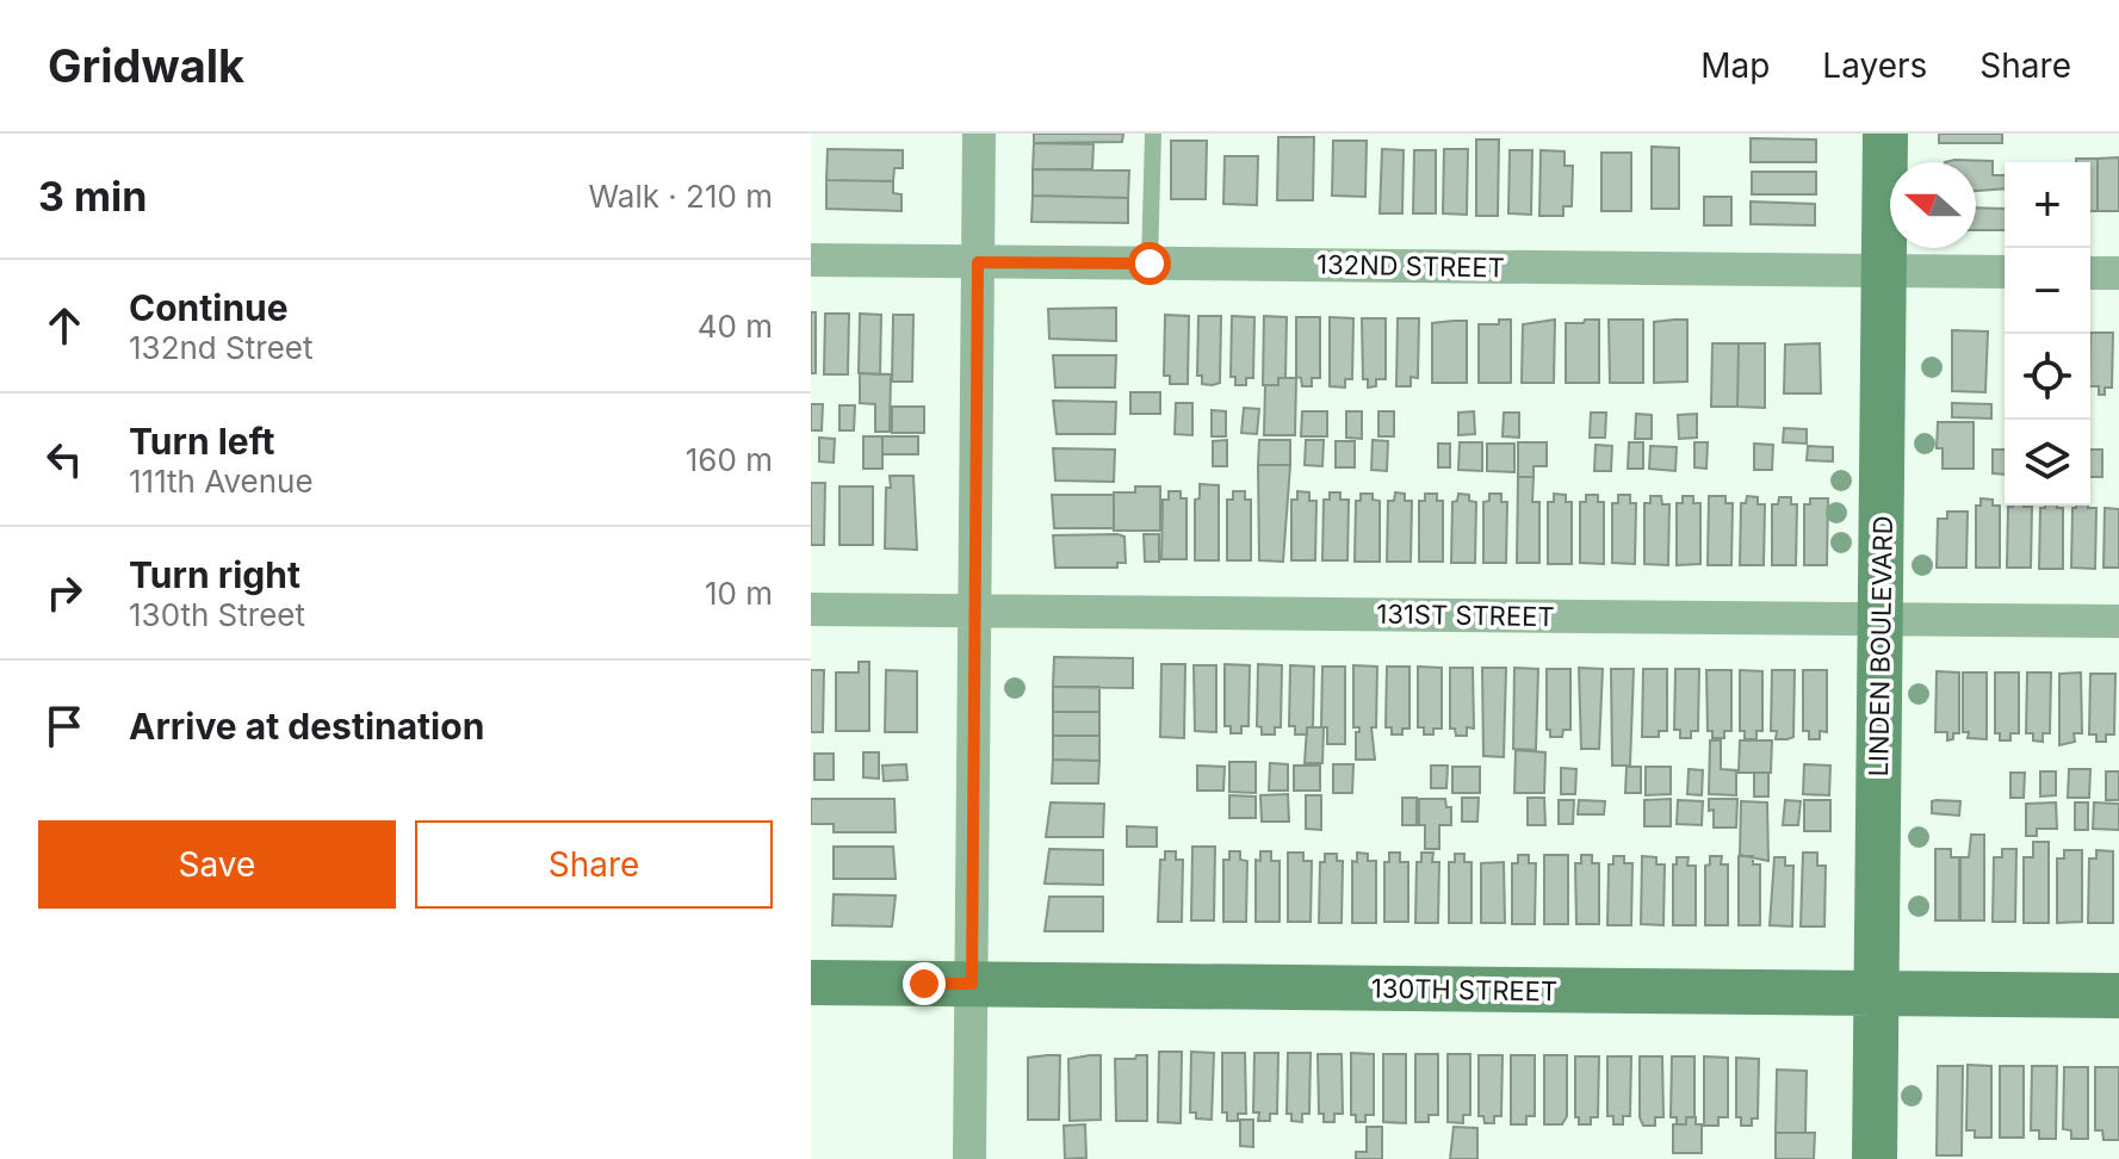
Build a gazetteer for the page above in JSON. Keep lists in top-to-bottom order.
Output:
{
  "streets": {
    "street": [
      "132ND STREET",
      "131ST STREET",
      "LINDEN BOULEVARD",
      "130TH STREET"
    ]
  },
  "crossings": [
    ["132ND STREET", "LINDEN BOULEVARD"],
    ["131ST STREET", "LINDEN BOULEVARD"],
    ["LINDEN BOULEVARD", "130TH STREET"]
  ],
  "north": "left",
  "page": {
    "header": "Gridwalk",
    "nav": ["Map", "Layers", "Share"],
    "heading": ["3 min", "Walk · 210 m"],
    "map_buttons": ["+", "−"],
    "list": [
      ["Continue", "132nd Street", "40 m"],
      ["Turn left", "111th Avenue", "160 m"],
      ["Turn right", "130th Street", "10 m"],
      "Arrive at destination"
    ],
    "buttons": ["Save", "Share"]
  }
}
